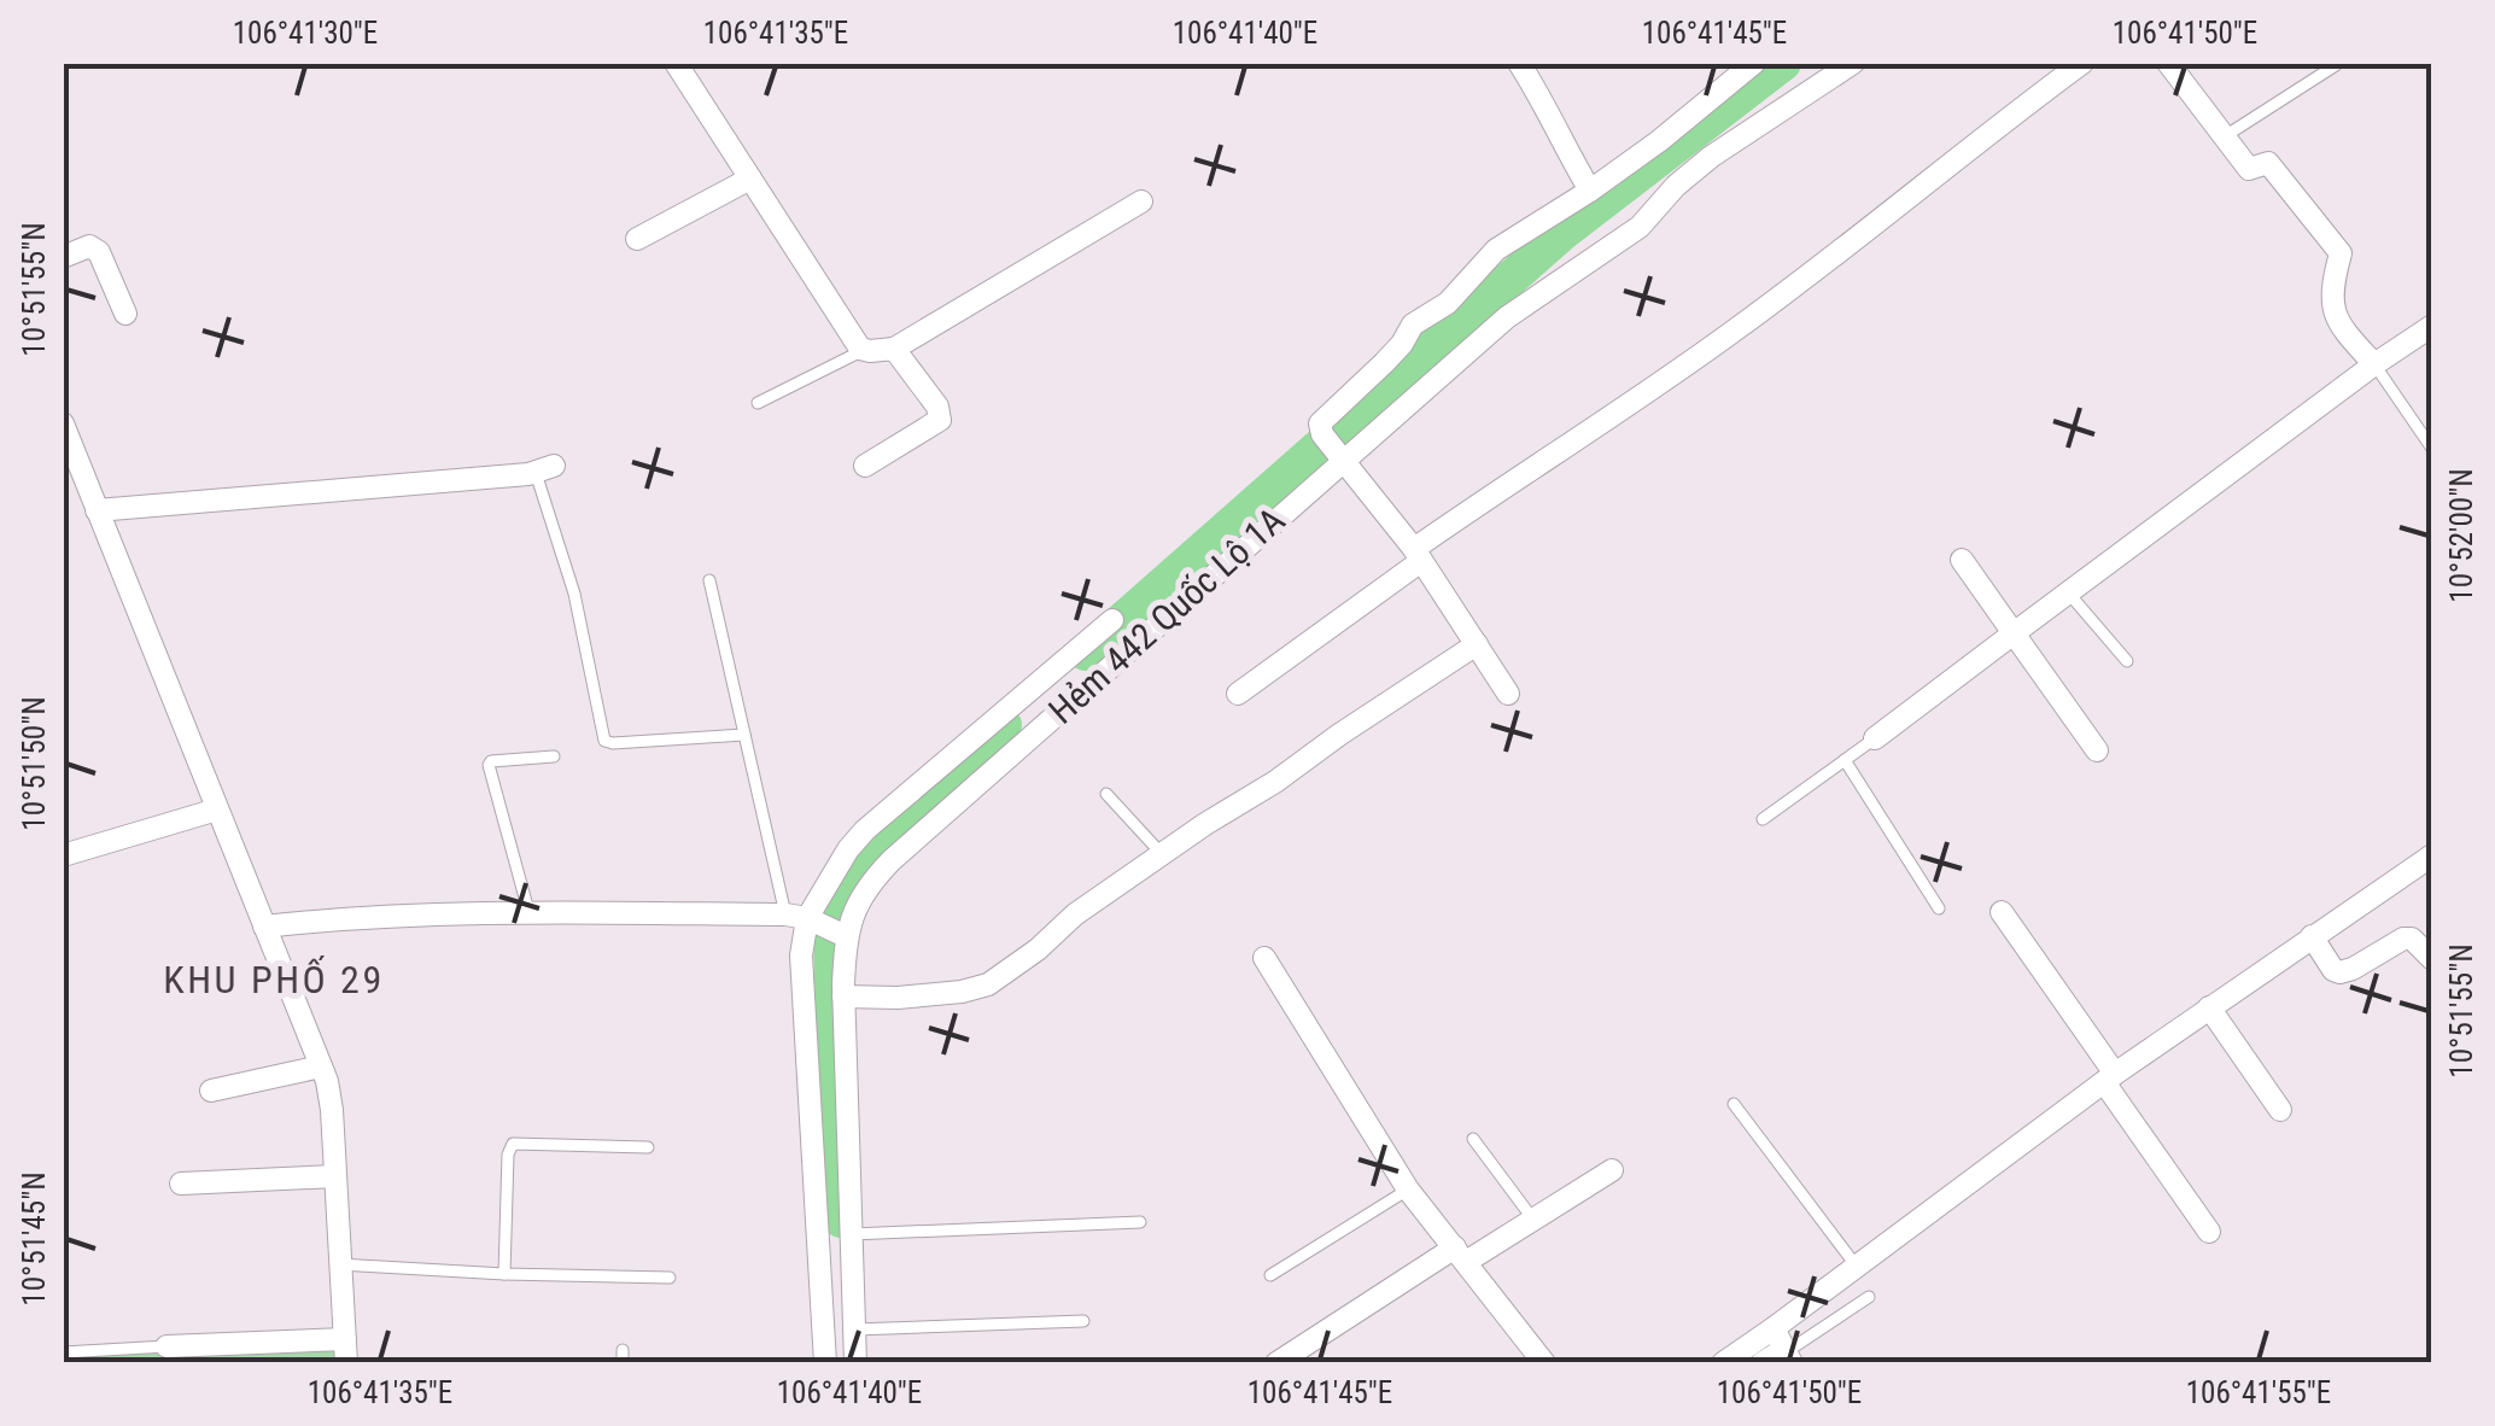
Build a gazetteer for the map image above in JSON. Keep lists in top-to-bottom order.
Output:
{
  "streets": {
    "street": ["Hẻm 442 Quốc Lộ 1A"]
  },
  "districts": ["KHU PHỐ 29"],
  "coordinates": [
    "106°41'30\"E",
    "106°41'35\"E",
    "106°41'40\"E",
    "106°41'45\"E",
    "106°41'50\"E",
    "10°51'55\"N",
    "10°52'00\"N",
    "10°51'50\"N",
    "10°51'45\"N",
    "106°41'55\"E"
  ]
}
